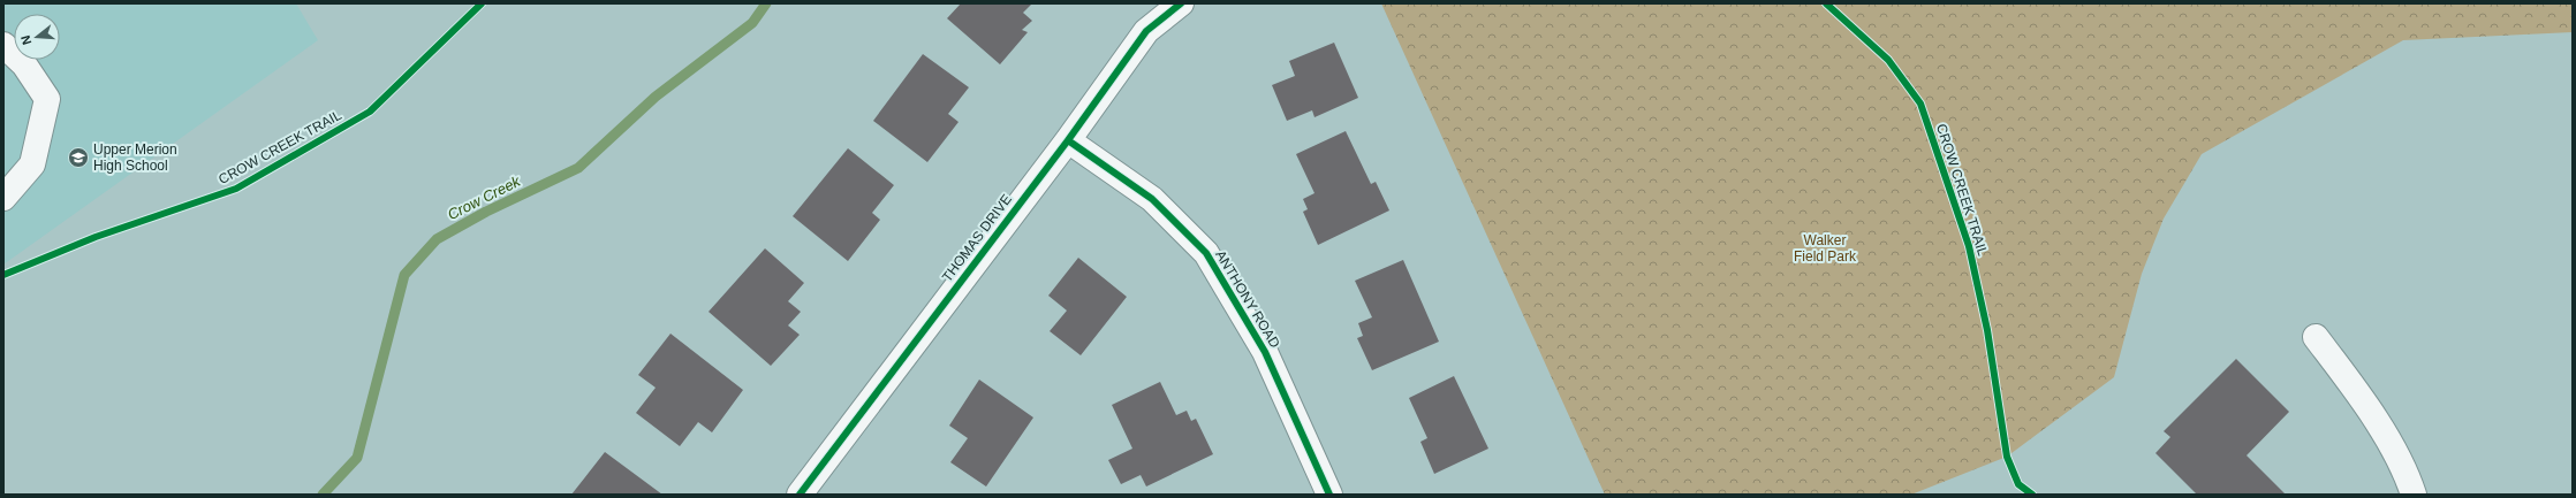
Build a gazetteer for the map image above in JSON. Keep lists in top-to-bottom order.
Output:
{
  "streets": {
    "street": ["THOMAS DRIVE", "ANTHONY ROAD"],
    "cycle path": ["CROW CREEK TRAIL"]
  },
  "crossings": [
    ["THOMAS DRIVE", "ANTHONY ROAD"]
  ],
  "water": ["Crow Creek"],
  "parks": ["Walker Field Park"],
  "places": {
    "school or university": ["Upper Merion High School"]
  },
  "north": "left"
}
